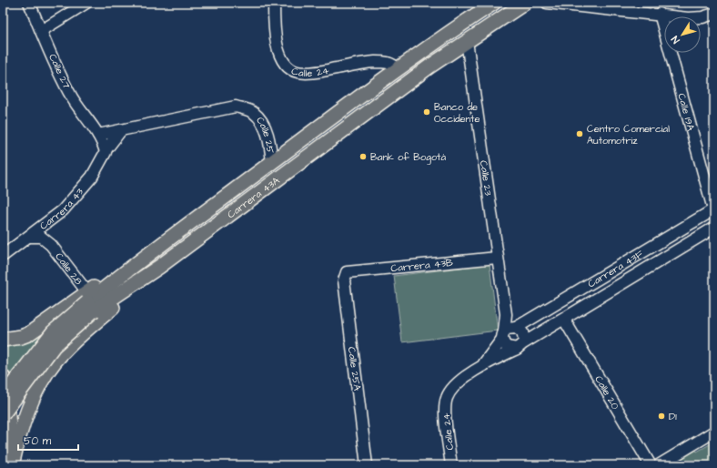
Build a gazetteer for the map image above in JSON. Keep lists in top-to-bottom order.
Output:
{
  "streets": {
    "main road": ["Carrera 43A"],
    "street": [
      "Calle 24",
      "Calle 27",
      "Calle 19A",
      "Calle 25",
      "Calle 23",
      "Carrera 43",
      "Carrera 43B",
      "Calle 28",
      "Carrera 43F",
      "Calle 25A",
      "Calle 20"
    ]
  },
  "crossings": [
    ["Calle 24", "Carrera 43A"],
    ["Calle 24", "Carrera 43F"],
    ["Calle 19A", "Carrera 43F"],
    ["Calle 25", "Carrera 43A"],
    ["Calle 25", "Carrera 43"],
    ["Calle 23", "Carrera 43A"],
    ["Calle 23", "Carrera 43B"],
    ["Calle 23", "Carrera 43F"],
    ["Carrera 43A", "Calle 28"],
    ["Carrera 43", "Calle 28"],
    ["Carrera 43B", "Calle 25A"],
    ["Carrera 43F", "Calle 20"]
  ],
  "places": [
    "Banco de Occidente",
    "Centro Comercial Automotriz",
    "Bank of Bogotá",
    "D1"
  ],
  "scale_bar": "50 m",
  "north": "bottom left"
}
